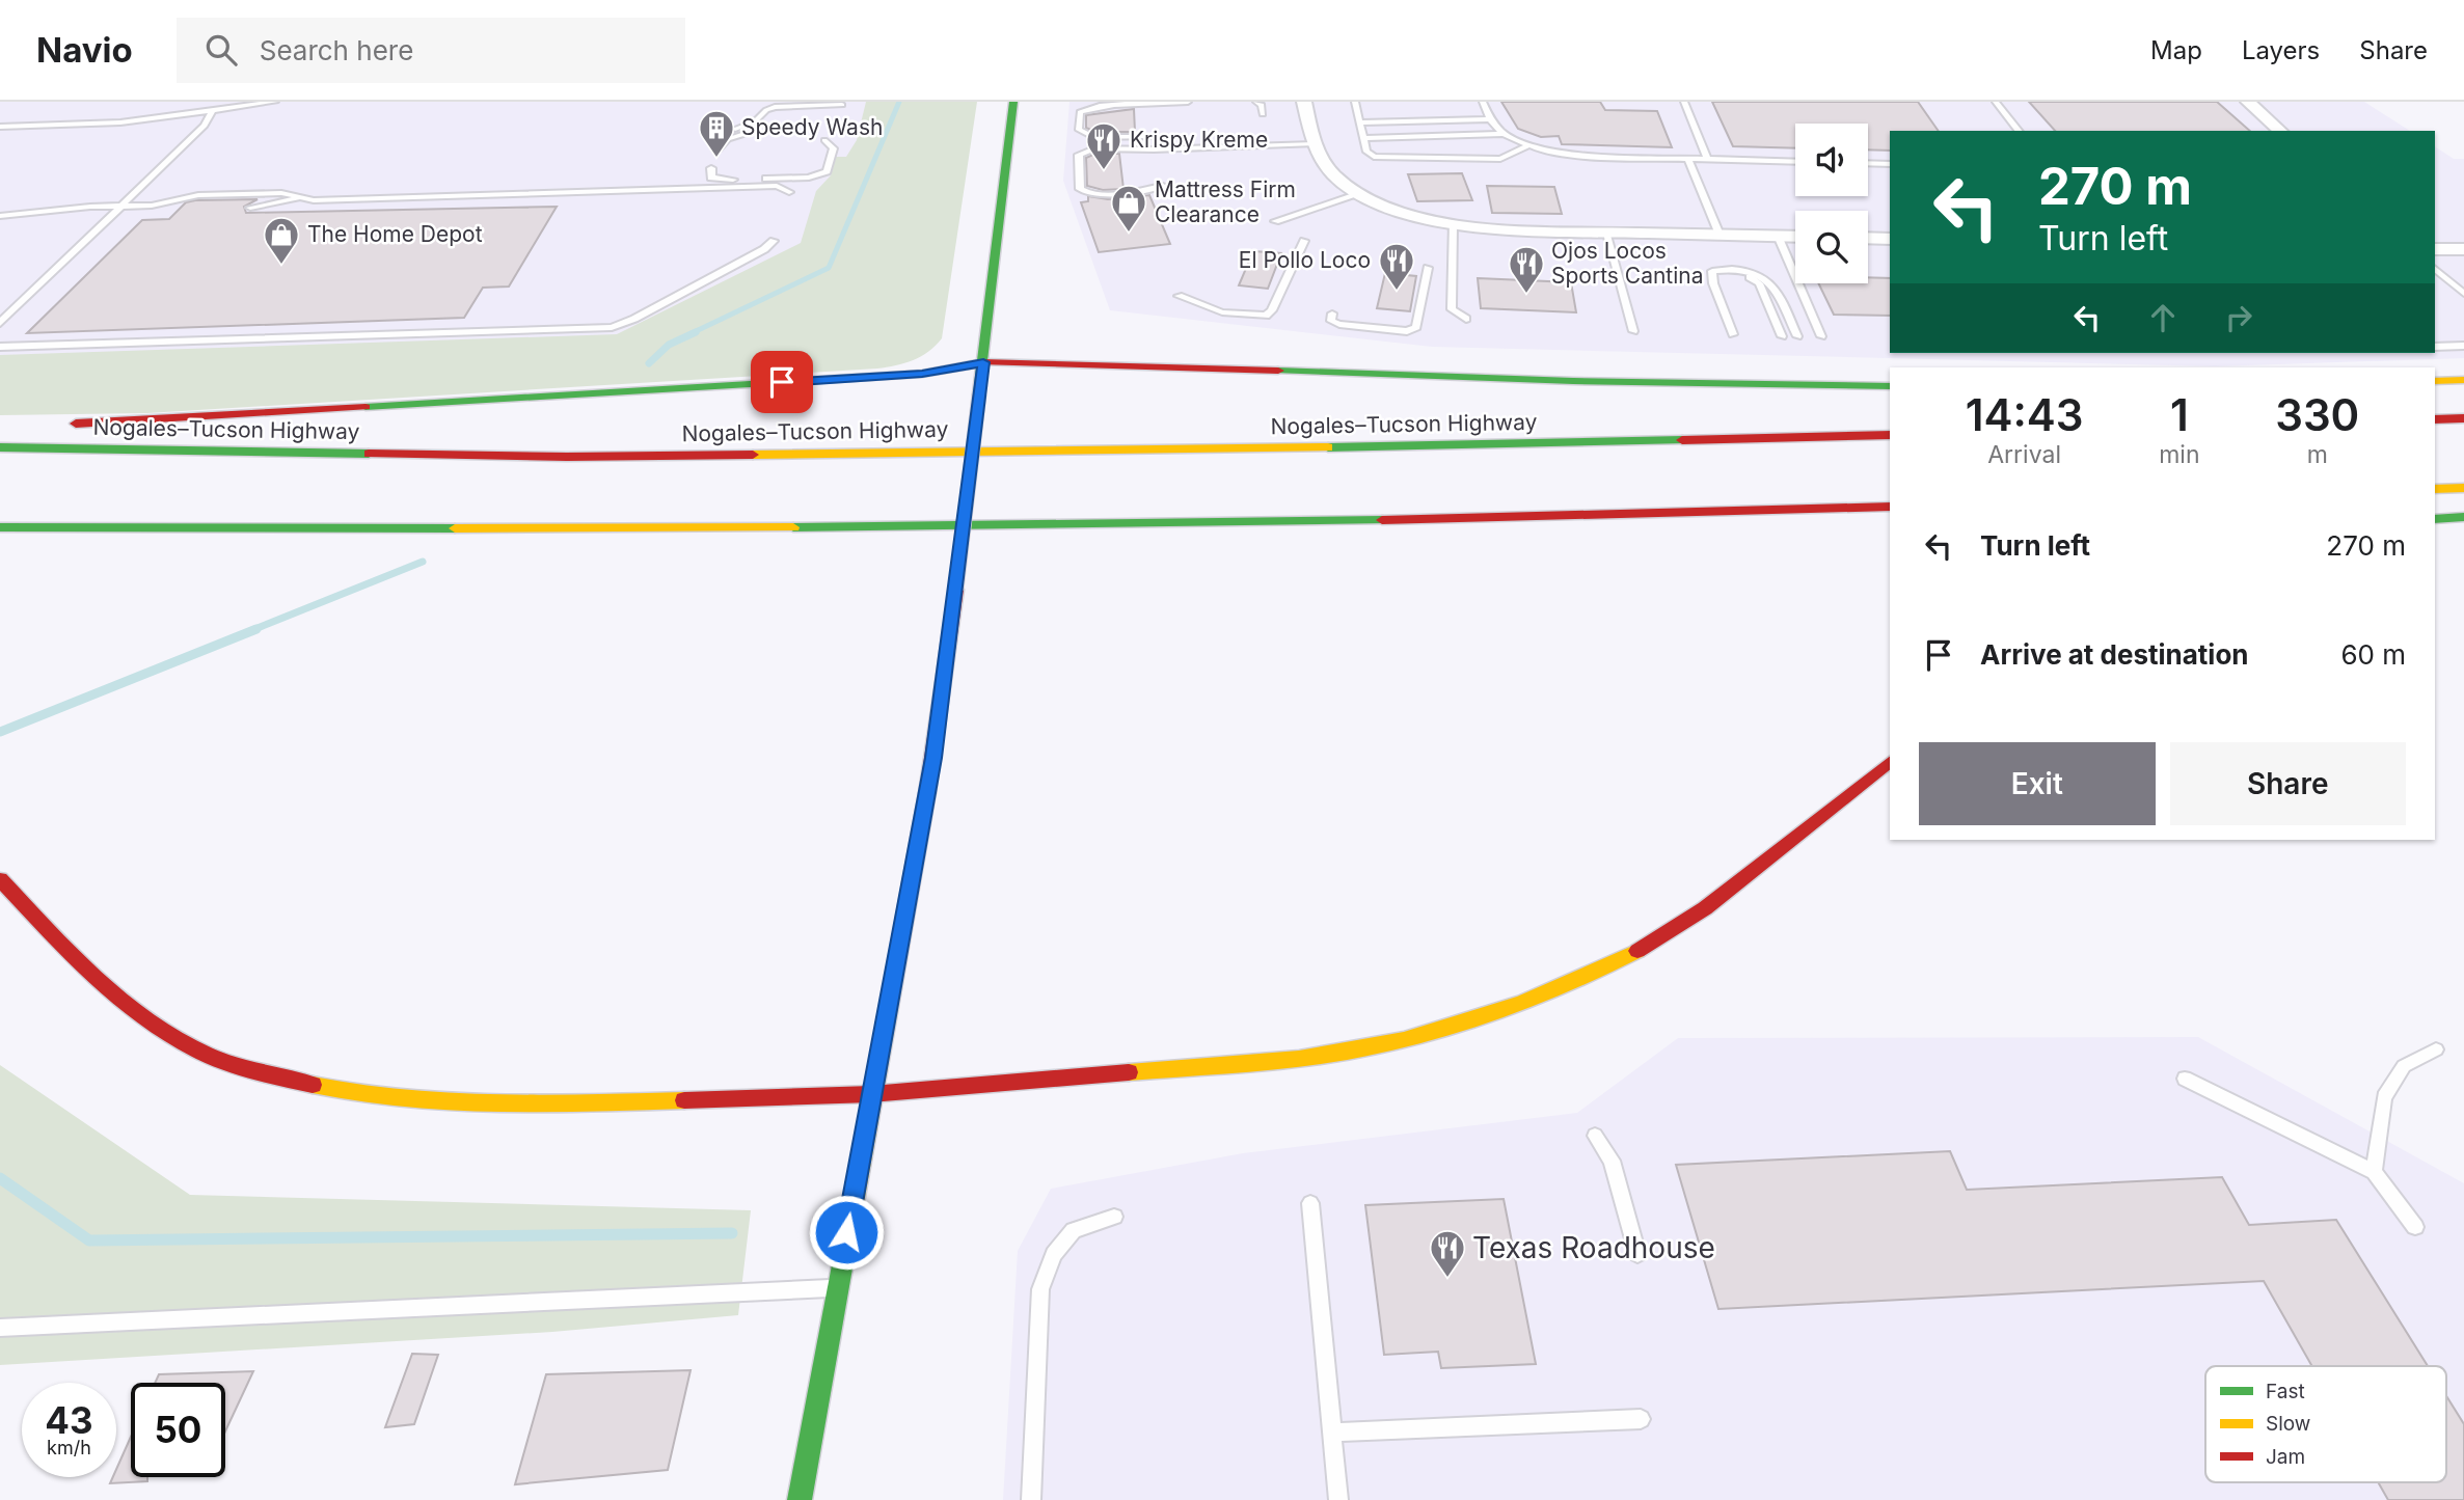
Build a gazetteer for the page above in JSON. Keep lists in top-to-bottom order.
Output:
{
  "streets": {
    "main road": ["Nogales–Tucson Highway"]
  },
  "places": {
    "building": ["Speedy Wash"],
    "restaurant": [
      "Krispy Kreme",
      "El Pollo Loco",
      "Ojos Locos Sports Cantina",
      "Texas Roadhouse"
    ],
    "shop": ["Mattress Firm Clearance", "The Home Depot"]
  },
  "legend": ["Fast", "Slow", "Jam"],
  "page": {
    "header": "Navio",
    "search": "Search here",
    "nav": ["Map", "Layers", "Share"],
    "turn": ["270 m", "Turn left"],
    "eta": [
      "14:43",
      "Arrival",
      "1",
      "min",
      "330",
      "m"
    ],
    "list": [
      {
        "name": "Turn left",
        "value": "270 m"
      },
      {
        "name": "Arrive at destination",
        "value": "60 m"
      }
    ],
    "buttons": ["Exit", "Share"],
    "speed": "43 km/h",
    "limit": "50"
  }
}
